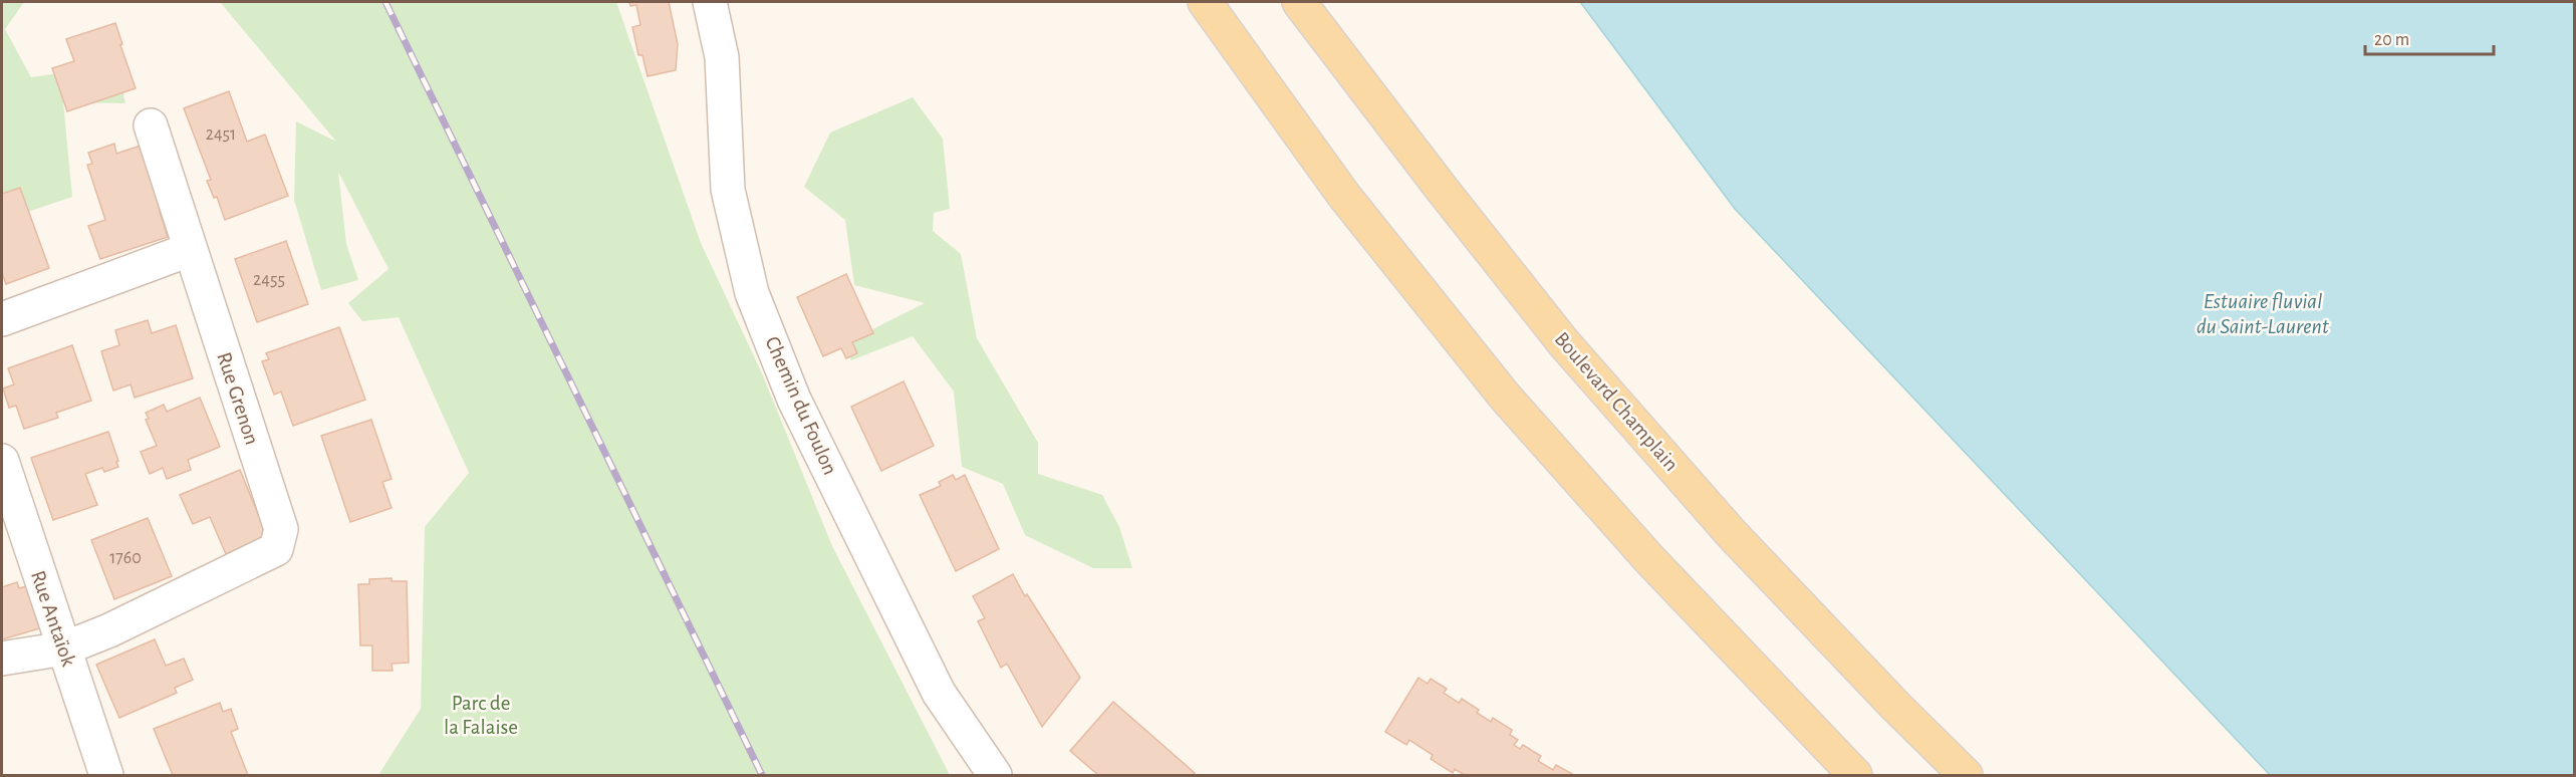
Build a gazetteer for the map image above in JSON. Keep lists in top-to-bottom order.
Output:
{
  "streets": {
    "main road": ["Boulevard Champlain"],
    "street": ["Rue Grenon", "Chemin du Foulon", "Rue Antaïok"]
  },
  "crossings": [
    ["Rue Grenon", "Rue Antaïok"]
  ],
  "water": ["Estuaire fluvial du Saint-Laurent"],
  "parks": ["Parc de la Falaise"],
  "house_numbers": ["2451", "2455", "1760"],
  "scale_bar": "20 m"
}
